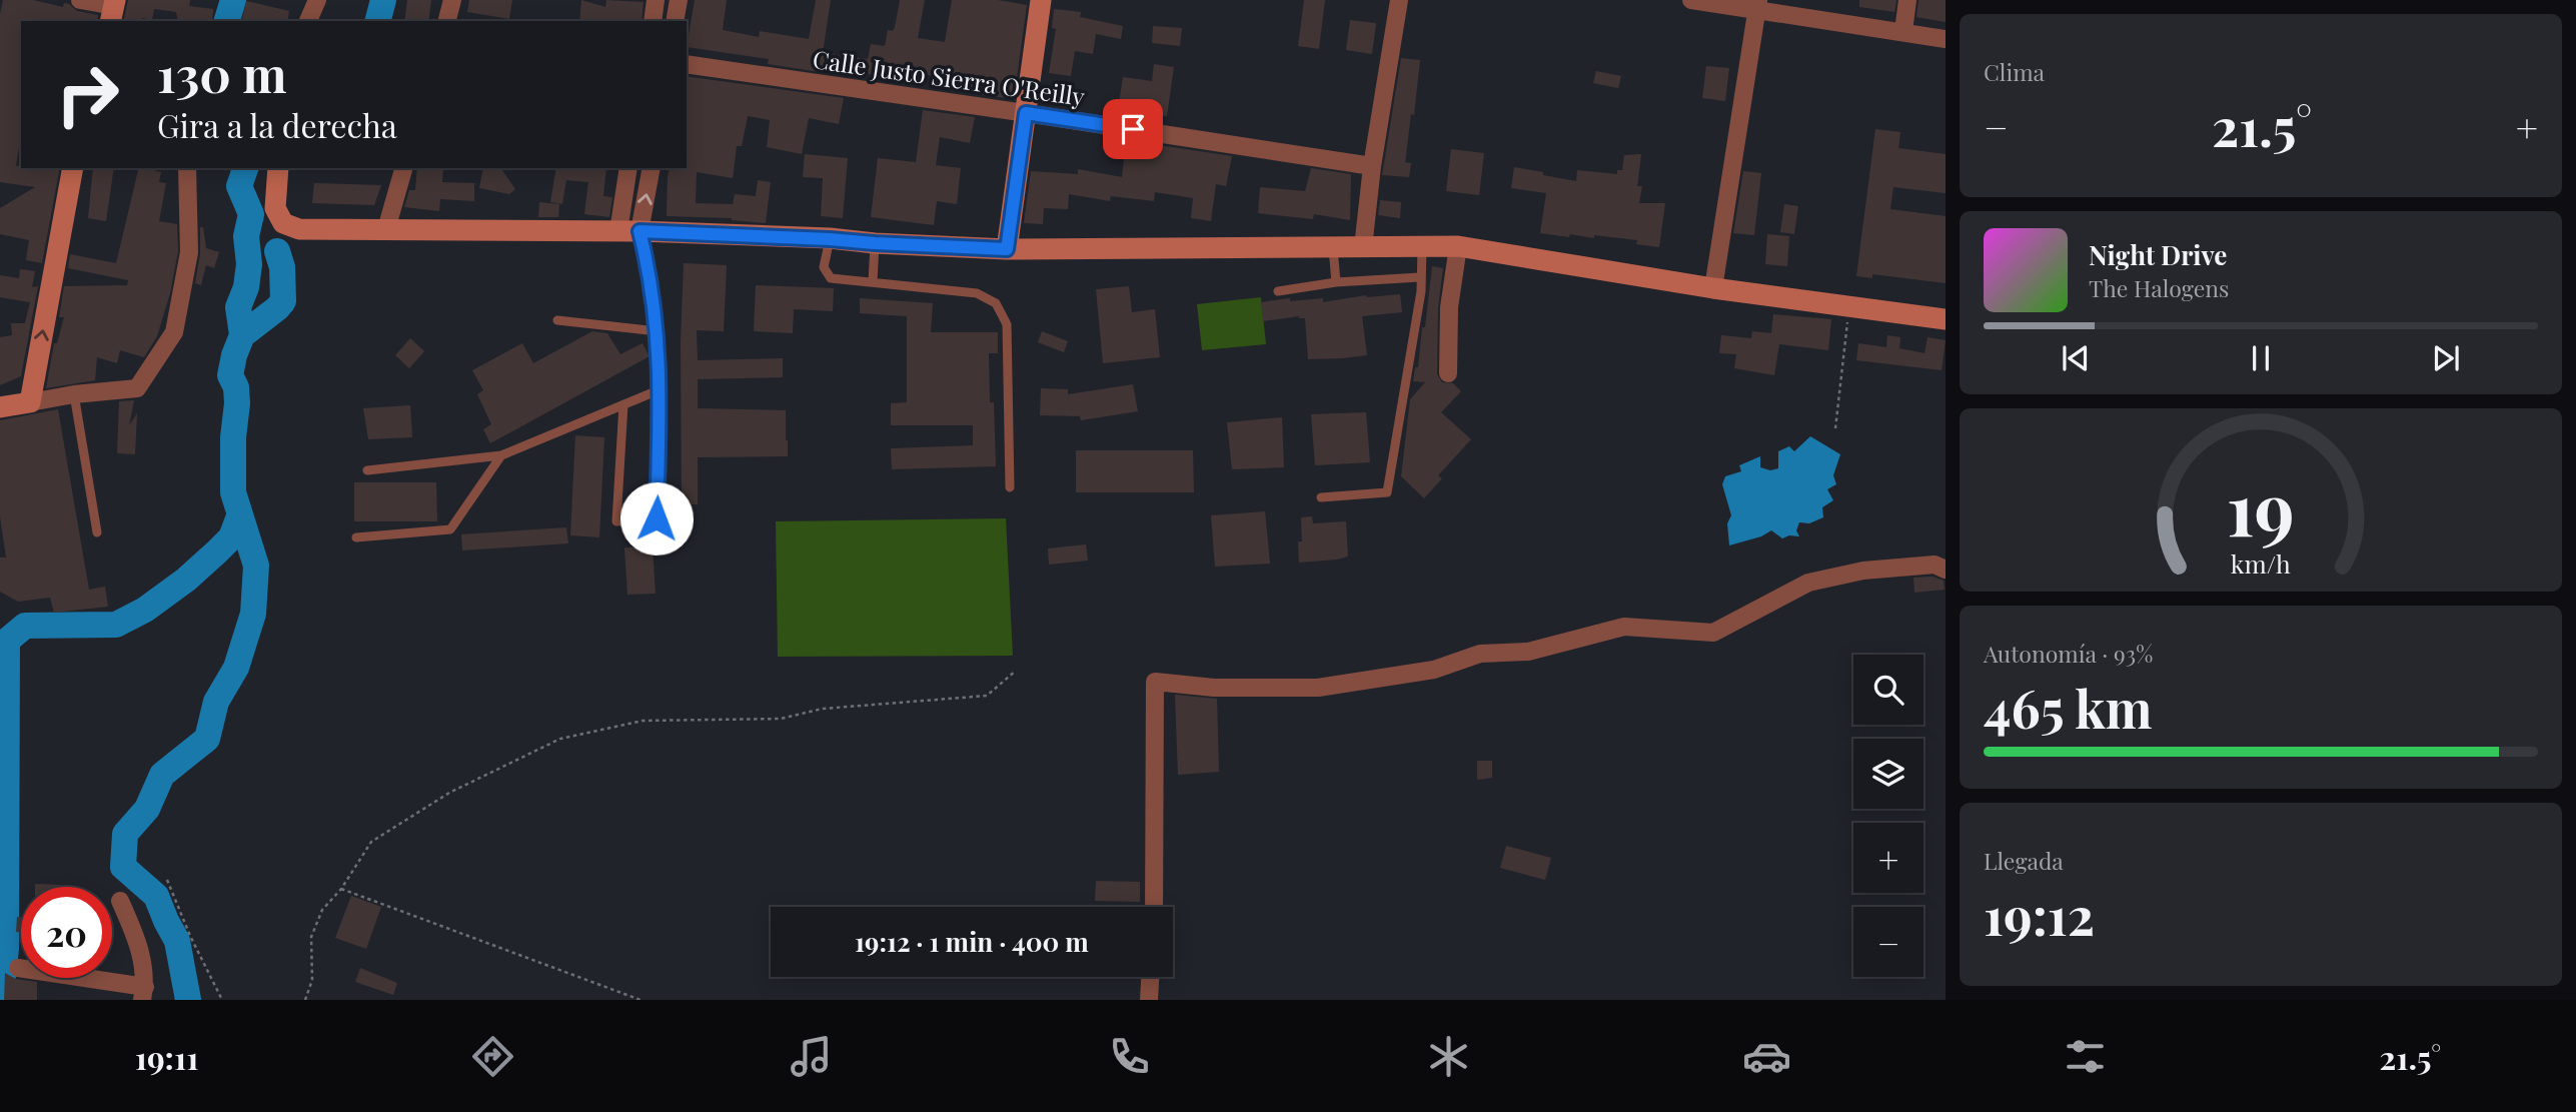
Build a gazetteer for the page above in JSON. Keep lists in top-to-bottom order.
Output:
{
  "streets": {
    "street": ["Calle Justo Sierra O'Reilly"]
  },
  "page": {
    "tile": [
      "Clima",
      ["Autonomía · 93%", "465 km"],
      ["Llegada", "19:12"]
    ],
    "turn": ["130 m", "Gira a la derecha"],
    "heat": ["−", "21.5°", "+"],
    "song": ["Night Drive", "The Halogens"],
    "map_buttons": ["+", "−"],
    "limit": "20",
    "trip": "19:12 · 1 min · 400 m",
    "tabs": ["19:11", "21.5°"],
    "gauge": ["19", "km/h"]
  }
}
